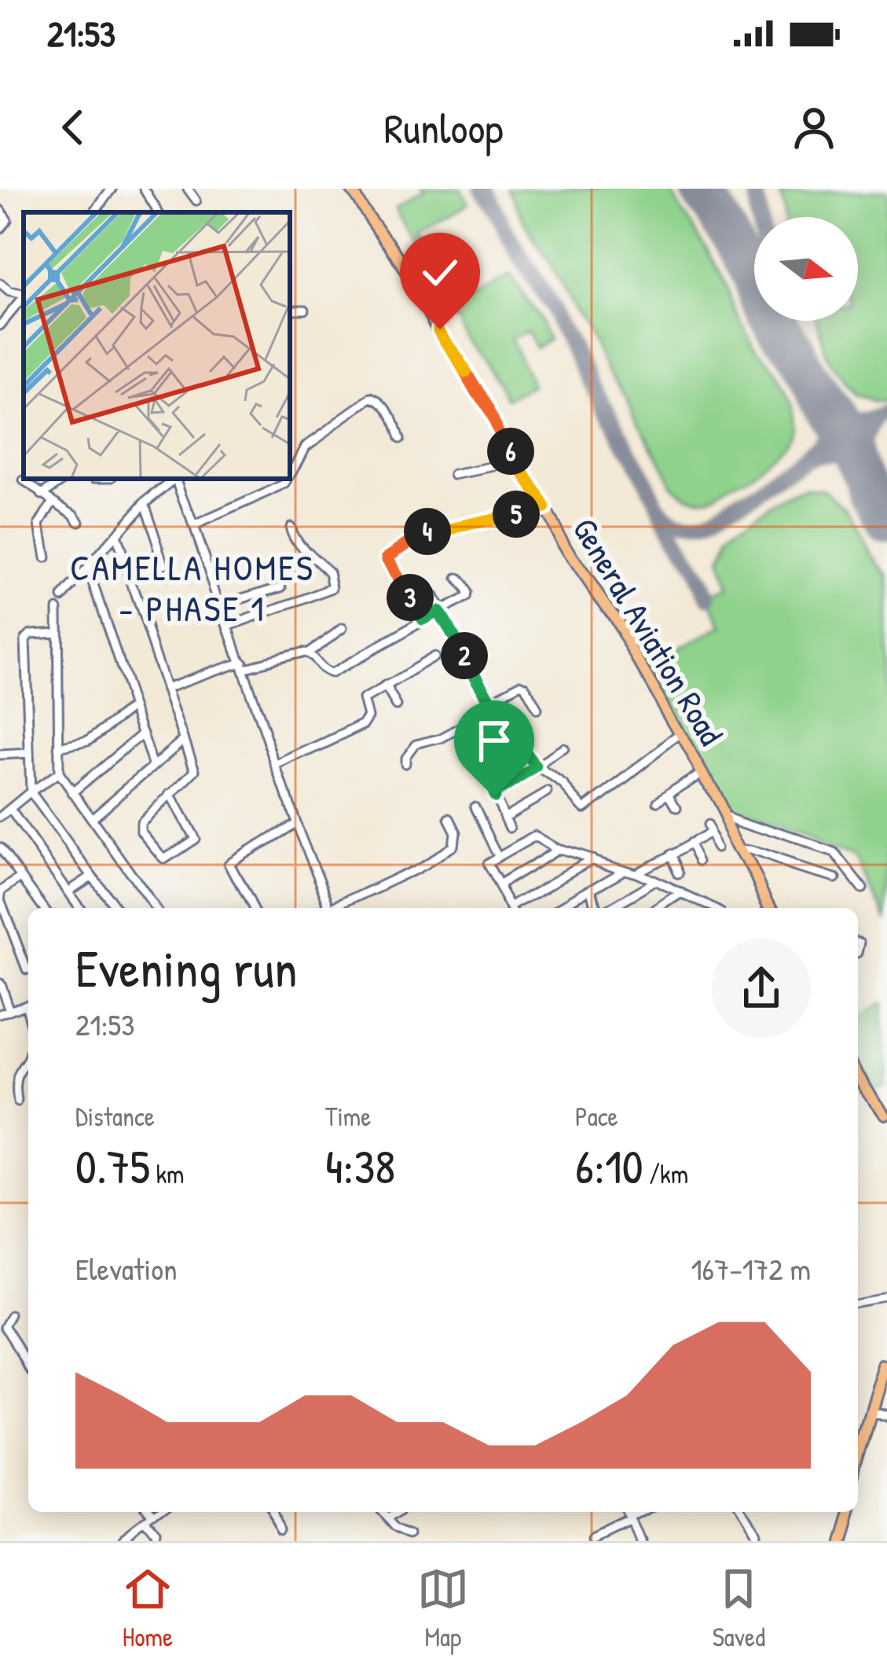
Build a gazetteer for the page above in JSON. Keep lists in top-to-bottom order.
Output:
{
  "streets": {
    "main road": ["General Aviation Road"]
  },
  "districts": ["CAMELLA HOMES - PHASE 1"],
  "north": "right",
  "page": {
    "status": "21:53",
    "header": "Runloop",
    "pins": [
      "6",
      "5",
      "4",
      "3",
      "2"
    ],
    "heading": ["Evening run", "21:53"],
    "stats": [
      ["Distance", "0.75 km"],
      ["Time", "4:38"],
      ["Pace", "6:10 /km"]
    ],
    "chart": ["Elevation", "167–172 m"],
    "tabs": ["Home", "Map", "Saved"]
  }
}
